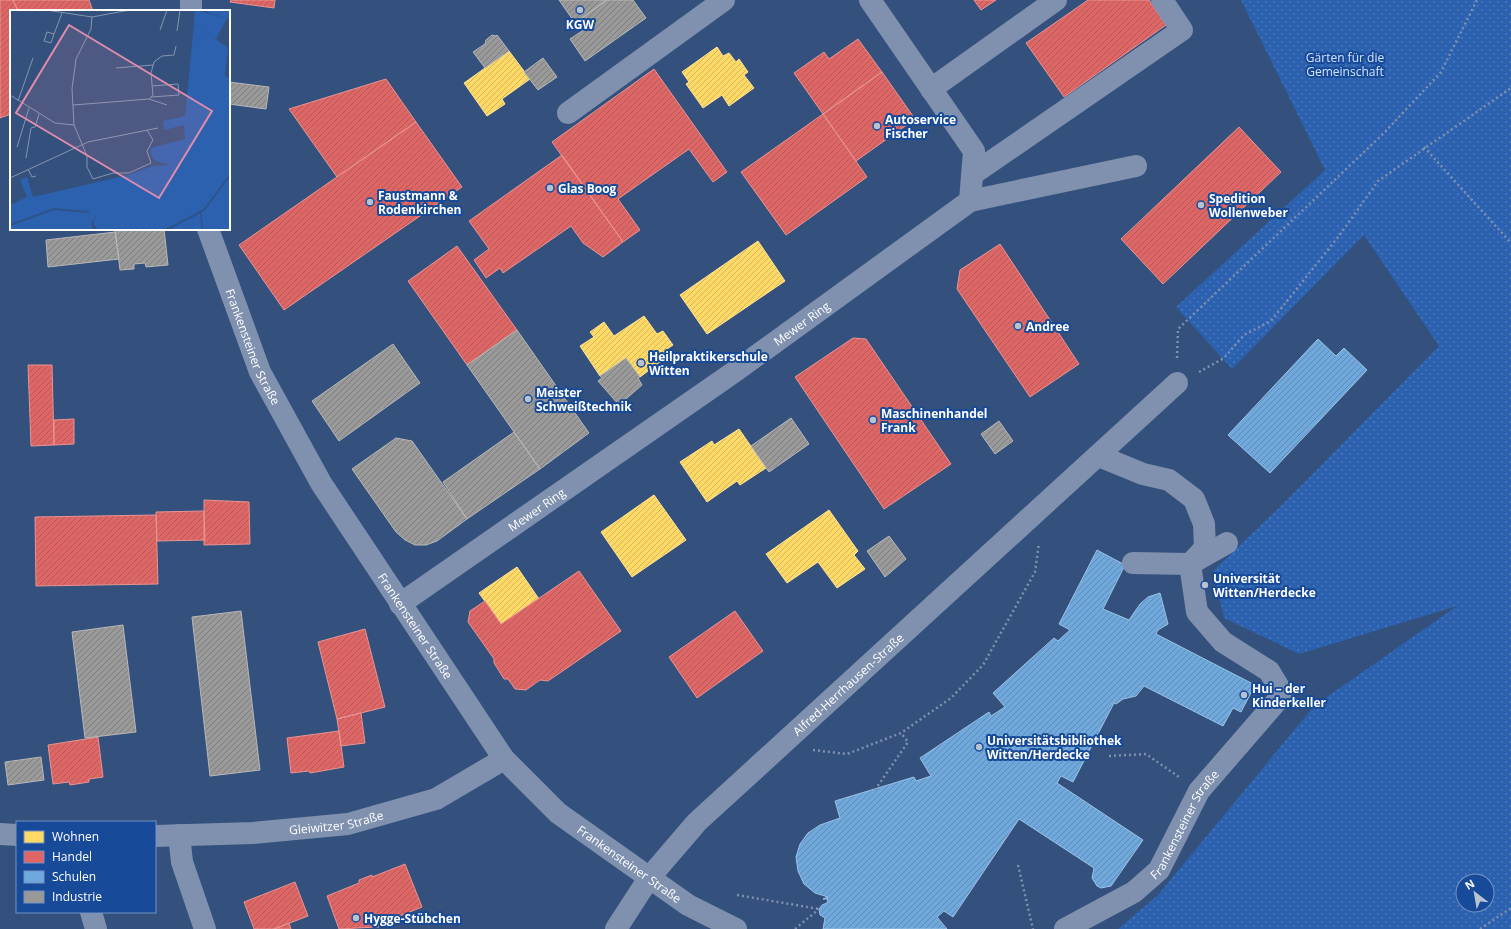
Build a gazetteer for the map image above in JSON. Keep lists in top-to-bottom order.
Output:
{
  "streets": {
    "street": [
      "Mewer Ring",
      "Frankensteiner Straße",
      "Alfred-Herrhausen-Straße",
      "Gleiwitzer Straße"
    ]
  },
  "crossings": [
    ["Mewer Ring", "Frankensteiner Straße"],
    ["Frankensteiner Straße", "Alfred-Herrhausen-Straße"],
    ["Frankensteiner Straße", "Gleiwitzer Straße"]
  ],
  "parks": ["Gärten für die Gemeinschaft"],
  "places": [
    "KGW",
    "Autoservice Fischer",
    "Glas Boog",
    "Faustmann & Rodenkirchen",
    "Spedition Wollenweber",
    "Andree",
    "Heilpraktikerschule Witten",
    "Meister Schweißtechnik",
    "Maschinenhandel Frank",
    "Universität Witten/Herdecke",
    "Hui – der Kinderkeller",
    "Universitätsbibliothek Witten/Herdecke",
    "Hygge-Stübchen"
  ],
  "legend": [
    "Wohnen",
    "Handel",
    "Schulen",
    "Industrie"
  ],
  "north": "top left"
}
